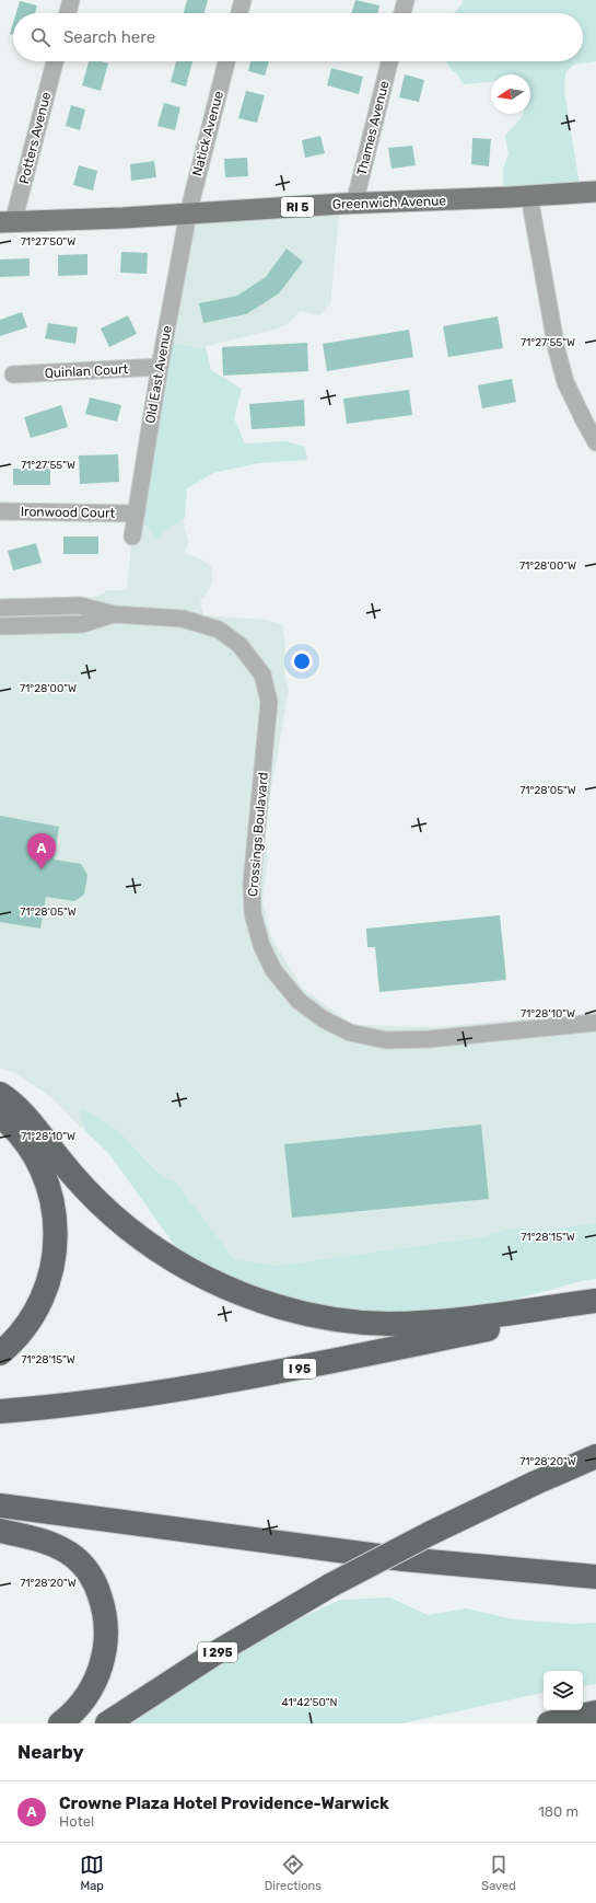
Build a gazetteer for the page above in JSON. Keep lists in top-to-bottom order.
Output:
{
  "streets": {
    "highway": ["I 95", "I 295"],
    "main road": ["Greenwich Avenue", "RI 5"],
    "street": [
      "Thames Avenue",
      "Natick Avenue",
      "Potters Avenue",
      "Quinlan Court",
      "Old East Avenue",
      "Ironwood Court",
      "Crossings Boulavard"
    ]
  },
  "crossings": [
    ["Thames Avenue", "Greenwich Avenue"],
    ["Natick Avenue", "Greenwich Avenue"],
    ["Natick Avenue", "Old East Avenue"],
    ["Potters Avenue", "Greenwich Avenue"],
    ["Greenwich Avenue", "Old East Avenue"],
    ["Quinlan Court", "Old East Avenue"],
    ["Old East Avenue", "Ironwood Court"]
  ],
  "north": "left",
  "page": {
    "search": "Search here",
    "pins": "A",
    "heading": "Nearby",
    "list": [
      {
        "mark": "A",
        "name": "Crowne Plaza Hotel Providence-Warwick",
        "note": "Hotel",
        "value": "180 m"
      }
    ],
    "nav": ["Map", "Directions", "Saved"]
  },
  "coordinates": [
    "71°27'50\"W",
    "71°27'55\"W",
    "71°28'00\"W",
    "71°28'05\"W",
    "71°28'10\"W",
    "71°28'15\"W",
    "71°28'20\"W",
    "41°42'50\"N"
  ]
}
